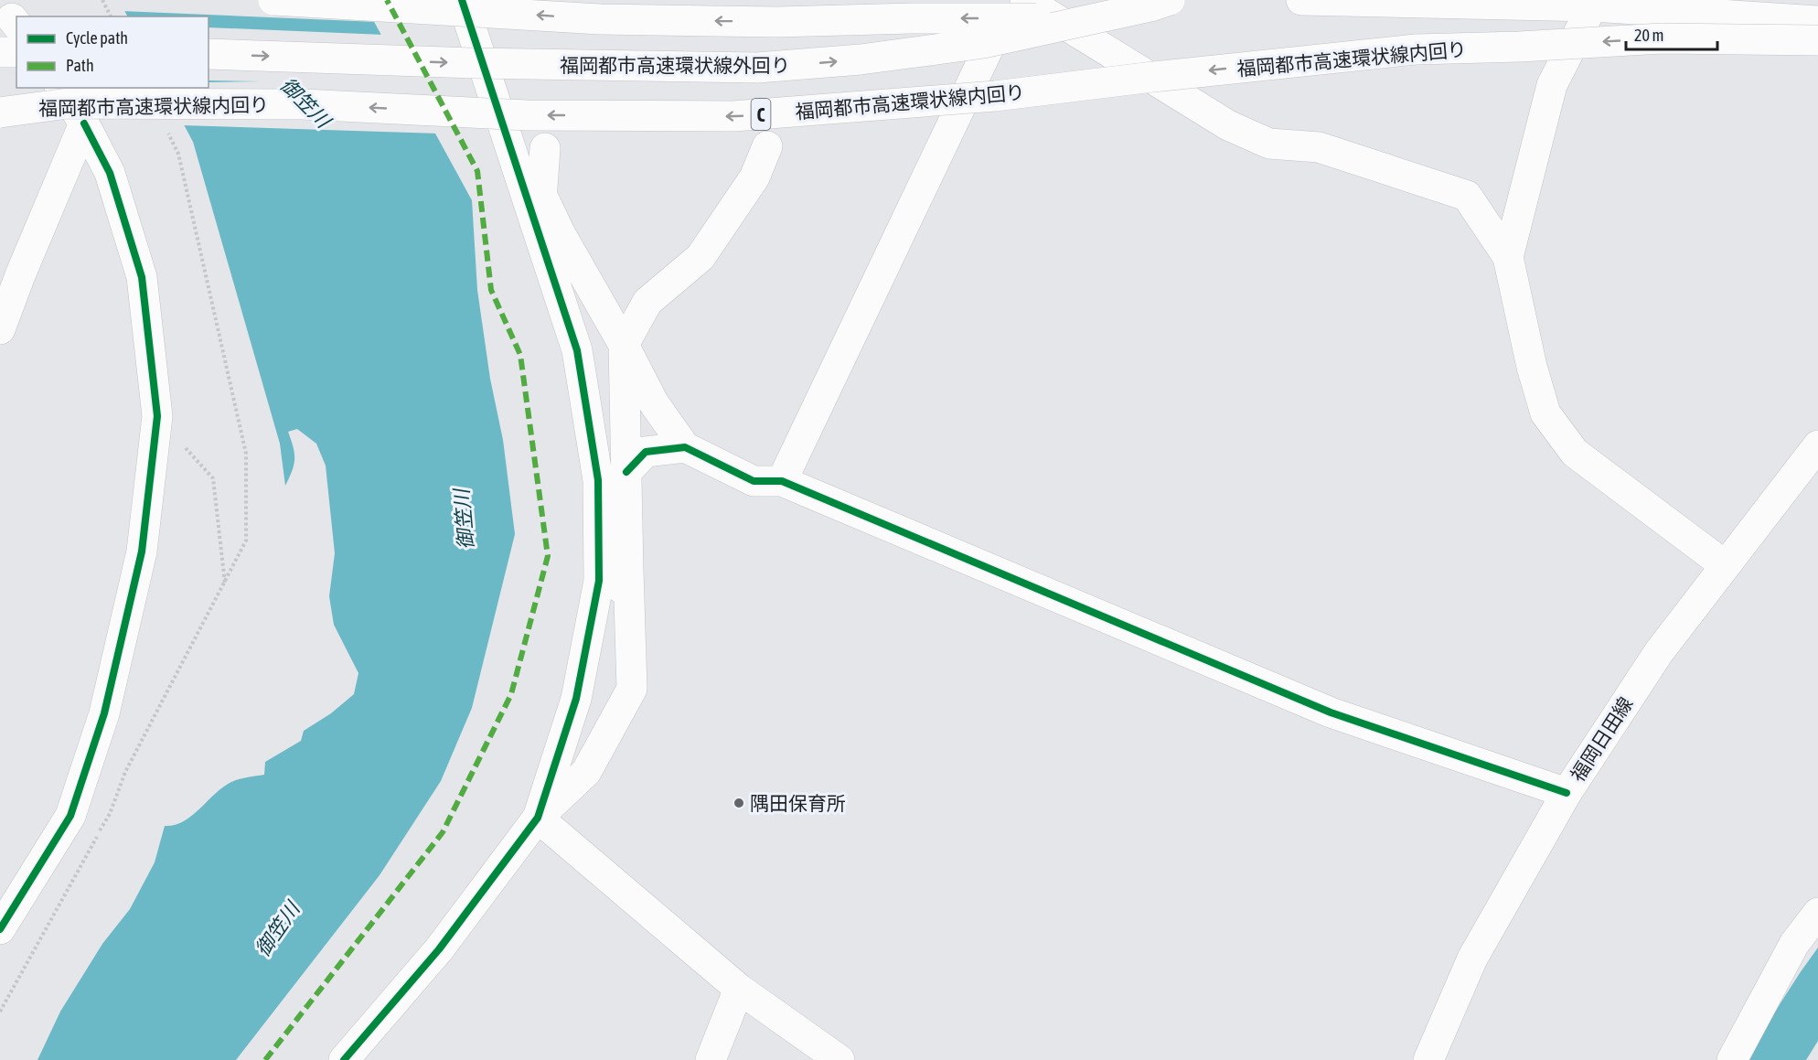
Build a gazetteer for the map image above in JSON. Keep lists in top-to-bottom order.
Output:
{
  "streets": {
    "main road": [
      "福岡都市高速環状線内回り",
      "福岡都市高速環状線外回り",
      "C",
      "福岡日田線"
    ]
  },
  "water": ["御笠川"],
  "places": ["隅田保育所"],
  "legend": ["Cycle path", "Path"],
  "scale_bar": "20 m"
}
